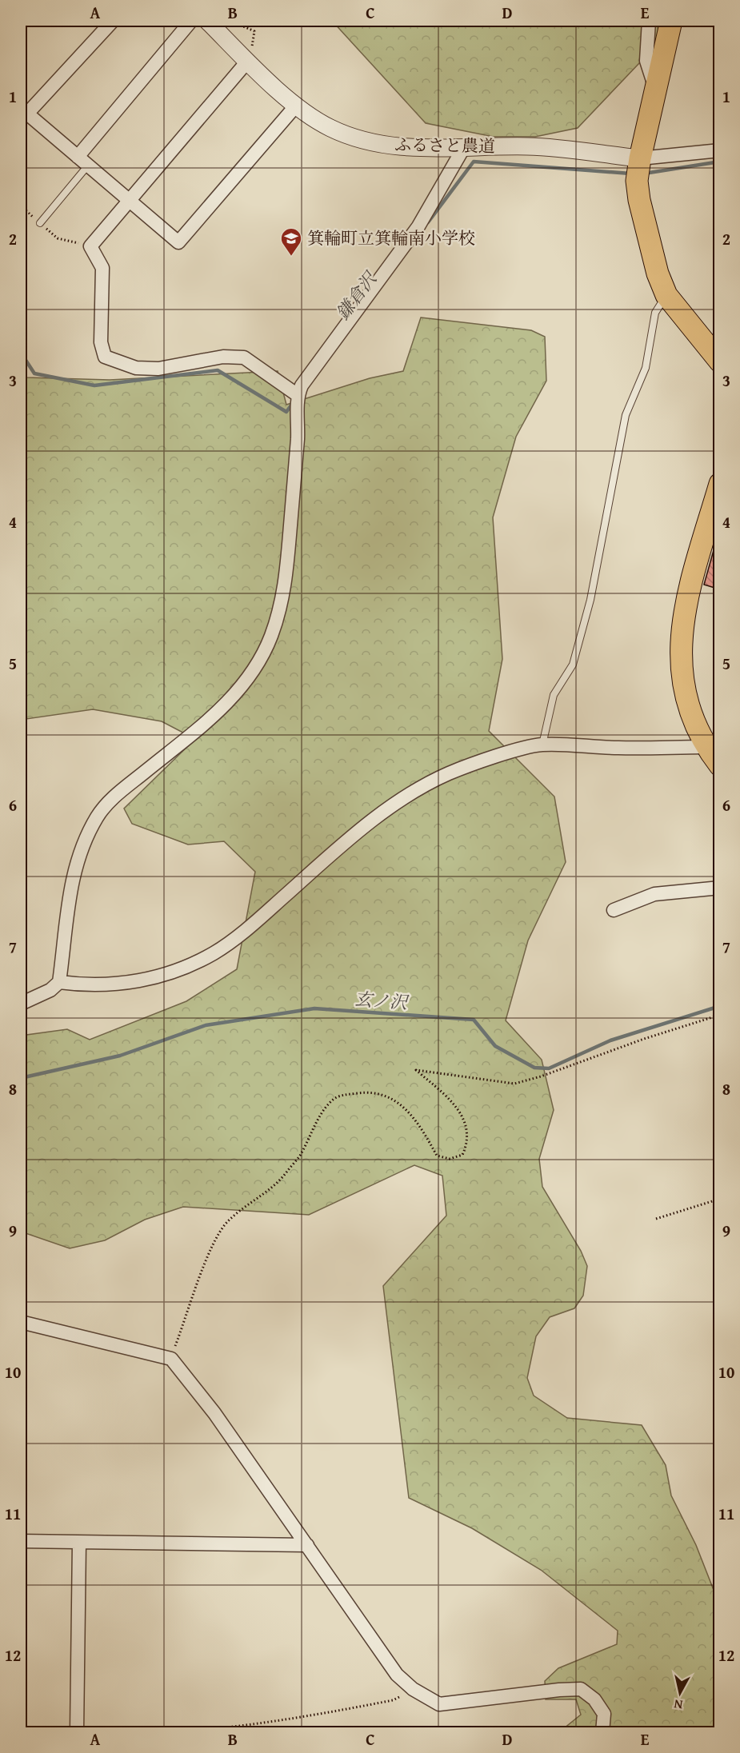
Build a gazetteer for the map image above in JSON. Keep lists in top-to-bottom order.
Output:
{
  "streets": {
    "street": ["ふるさと農道"]
  },
  "water": ["鎌倉沢", "玄ノ沢"],
  "places": {
    "school or university": ["箕輪町立箕輪南小学校"]
  },
  "north": "bottom",
  "grid": {
    "columns": [
      "A",
      "B",
      "C",
      "D",
      "E"
    ],
    "rows": [
      "1",
      "2",
      "3",
      "4",
      "5",
      "6",
      "7",
      "8",
      "9",
      "10",
      "11",
      "12"
    ]
  }
}
